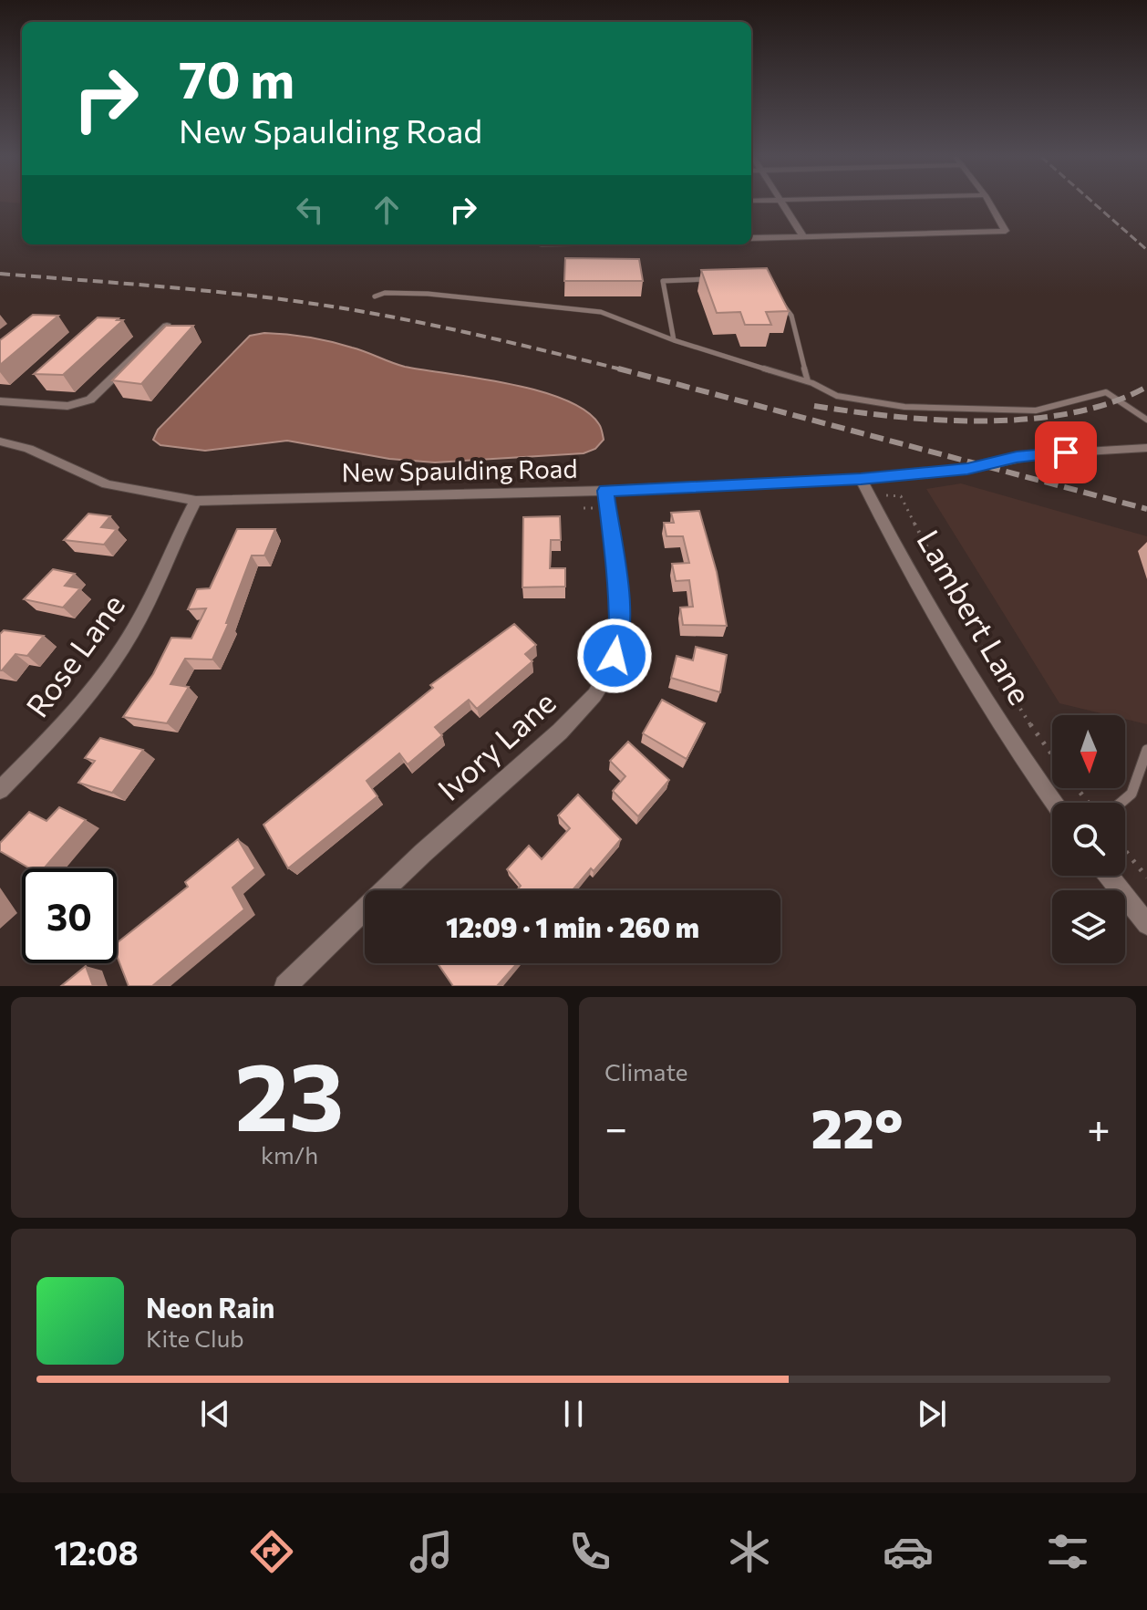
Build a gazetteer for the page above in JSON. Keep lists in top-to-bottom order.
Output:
{
  "streets": {
    "street": [
      "New Spaulding Road",
      "Lambert Lane",
      "Rose Lane",
      "Ivory Lane"
    ]
  },
  "crossings": [
    ["New Spaulding Road", "Lambert Lane"],
    ["New Spaulding Road", "Rose Lane"],
    ["New Spaulding Road", "Ivory Lane"]
  ],
  "north": "bottom",
  "page": {
    "turn": ["70 m", "New Spaulding Road"],
    "limit": "30",
    "trip": "12:09 · 1 min · 260 m",
    "tile": [
      ["23", "km/h"],
      "Climate"
    ],
    "heat": ["−", "22°", "+"],
    "song": ["Neon Rain", "Kite Club"],
    "tabs": "12:08"
  }
}
